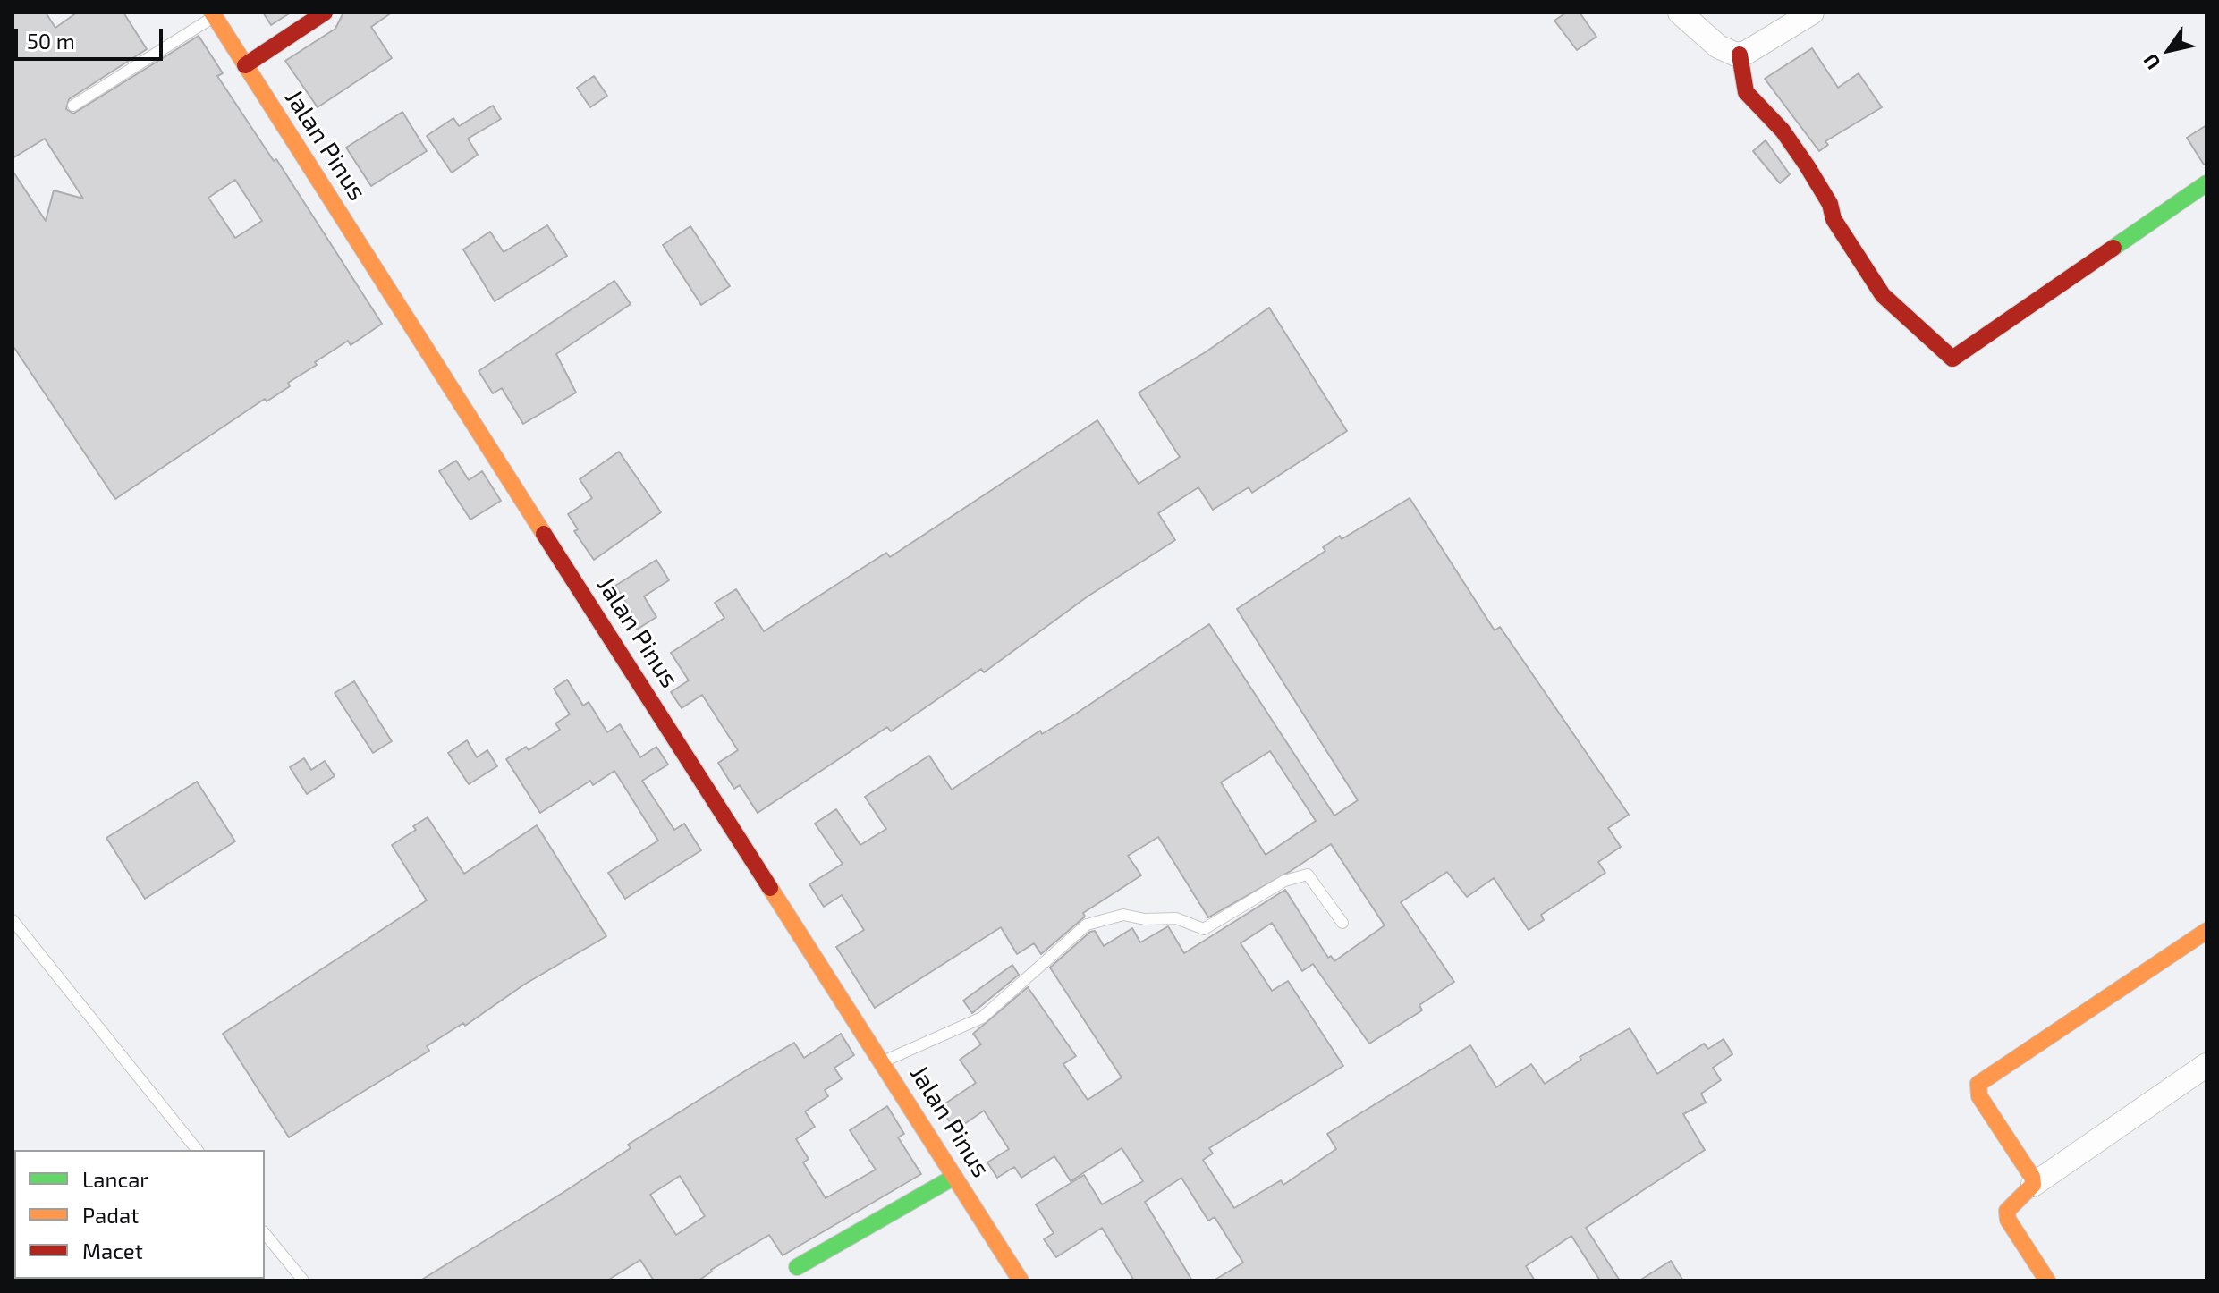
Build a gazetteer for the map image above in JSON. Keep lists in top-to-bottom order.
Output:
{
  "streets": {
    "street": ["Jalan Pinus"]
  },
  "legend": ["Lancar", "Padat", "Macet"],
  "scale_bar": "50 m",
  "north": "bottom left"
}
